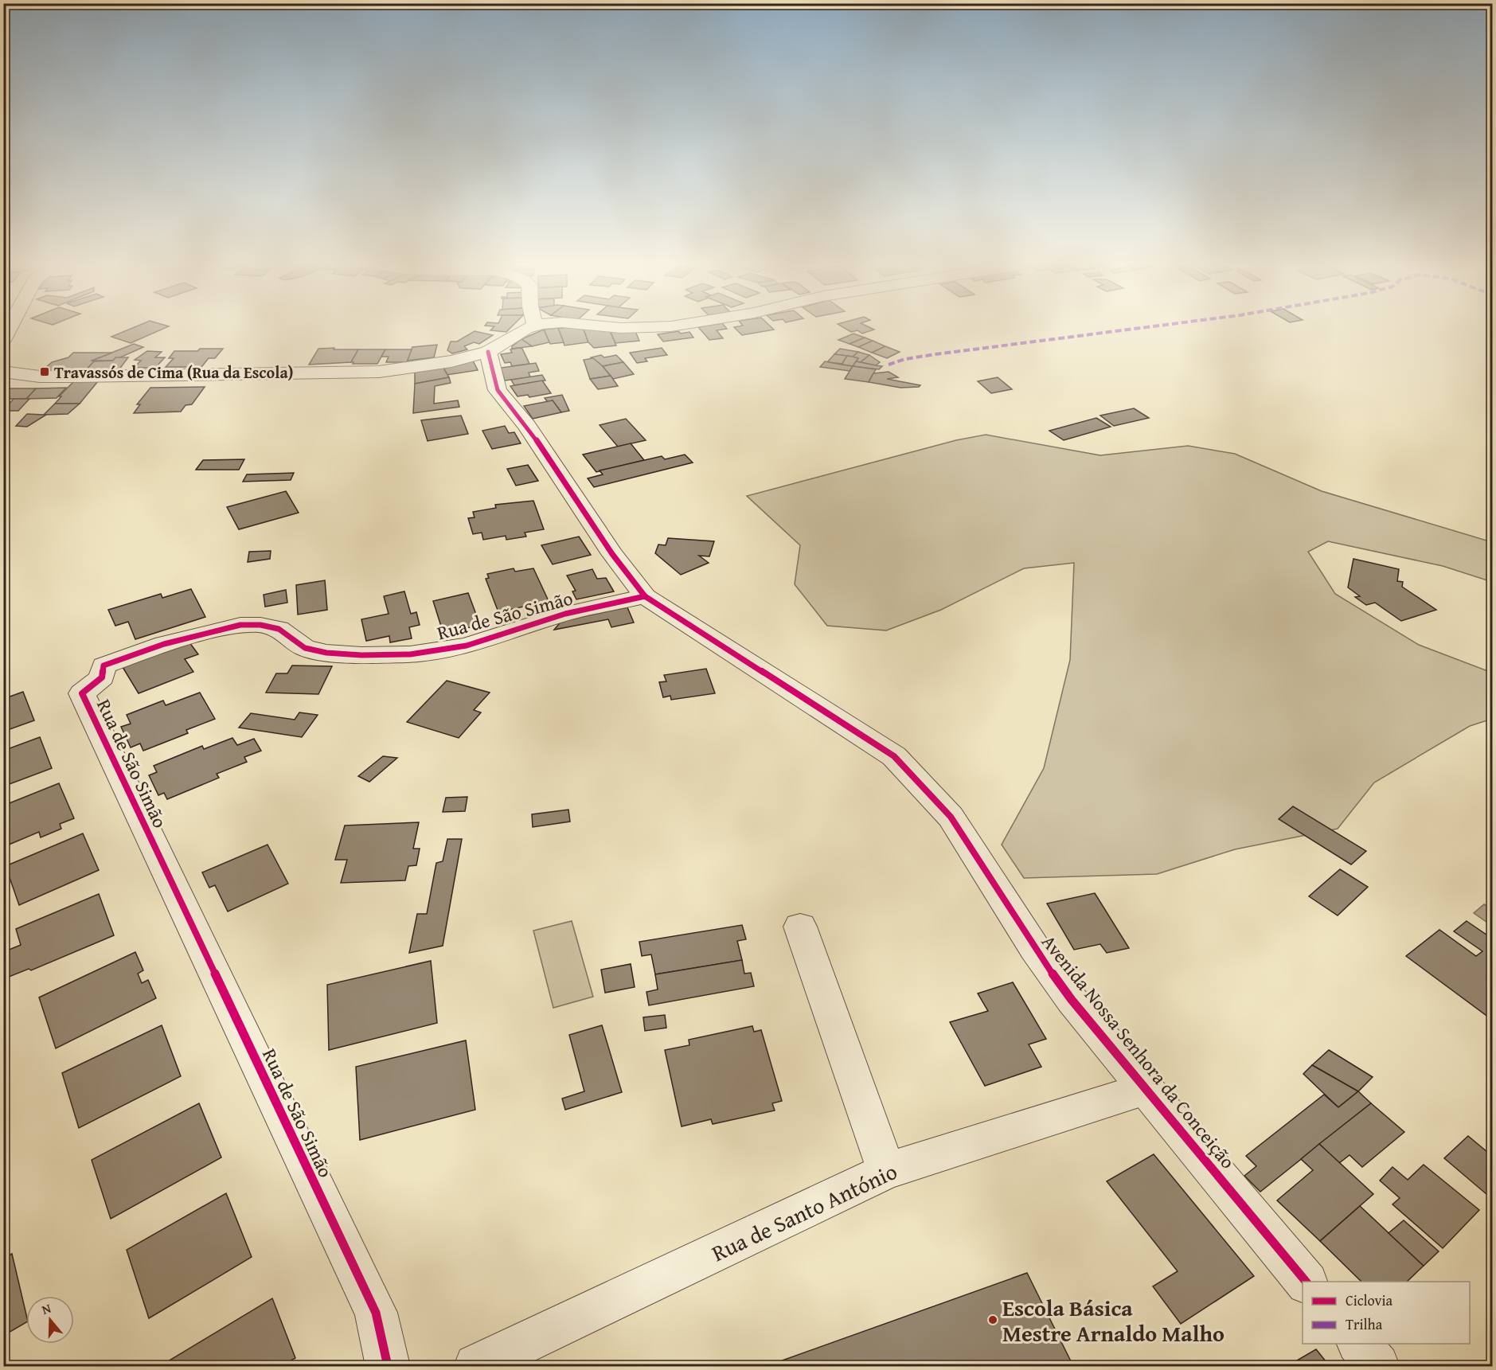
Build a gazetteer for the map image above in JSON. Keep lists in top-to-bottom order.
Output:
{
  "streets": {
    "street": ["Rua de São Simão", "Avenida Nossa Senhora da Conceição", "Rua de Santo António"]
  },
  "crossings": [
    ["Rua de São Simão", "Avenida Nossa Senhora da Conceição"],
    ["Avenida Nossa Senhora da Conceição", "Rua de Santo António"]
  ],
  "places": {
    "transit": ["Travassós de Cima (Rua da Escola)"],
    "other": ["Escola Básica Mestre Arnaldo Malho"]
  },
  "legend": ["Ciclovia", "Trilha"],
  "north": "top"
}
